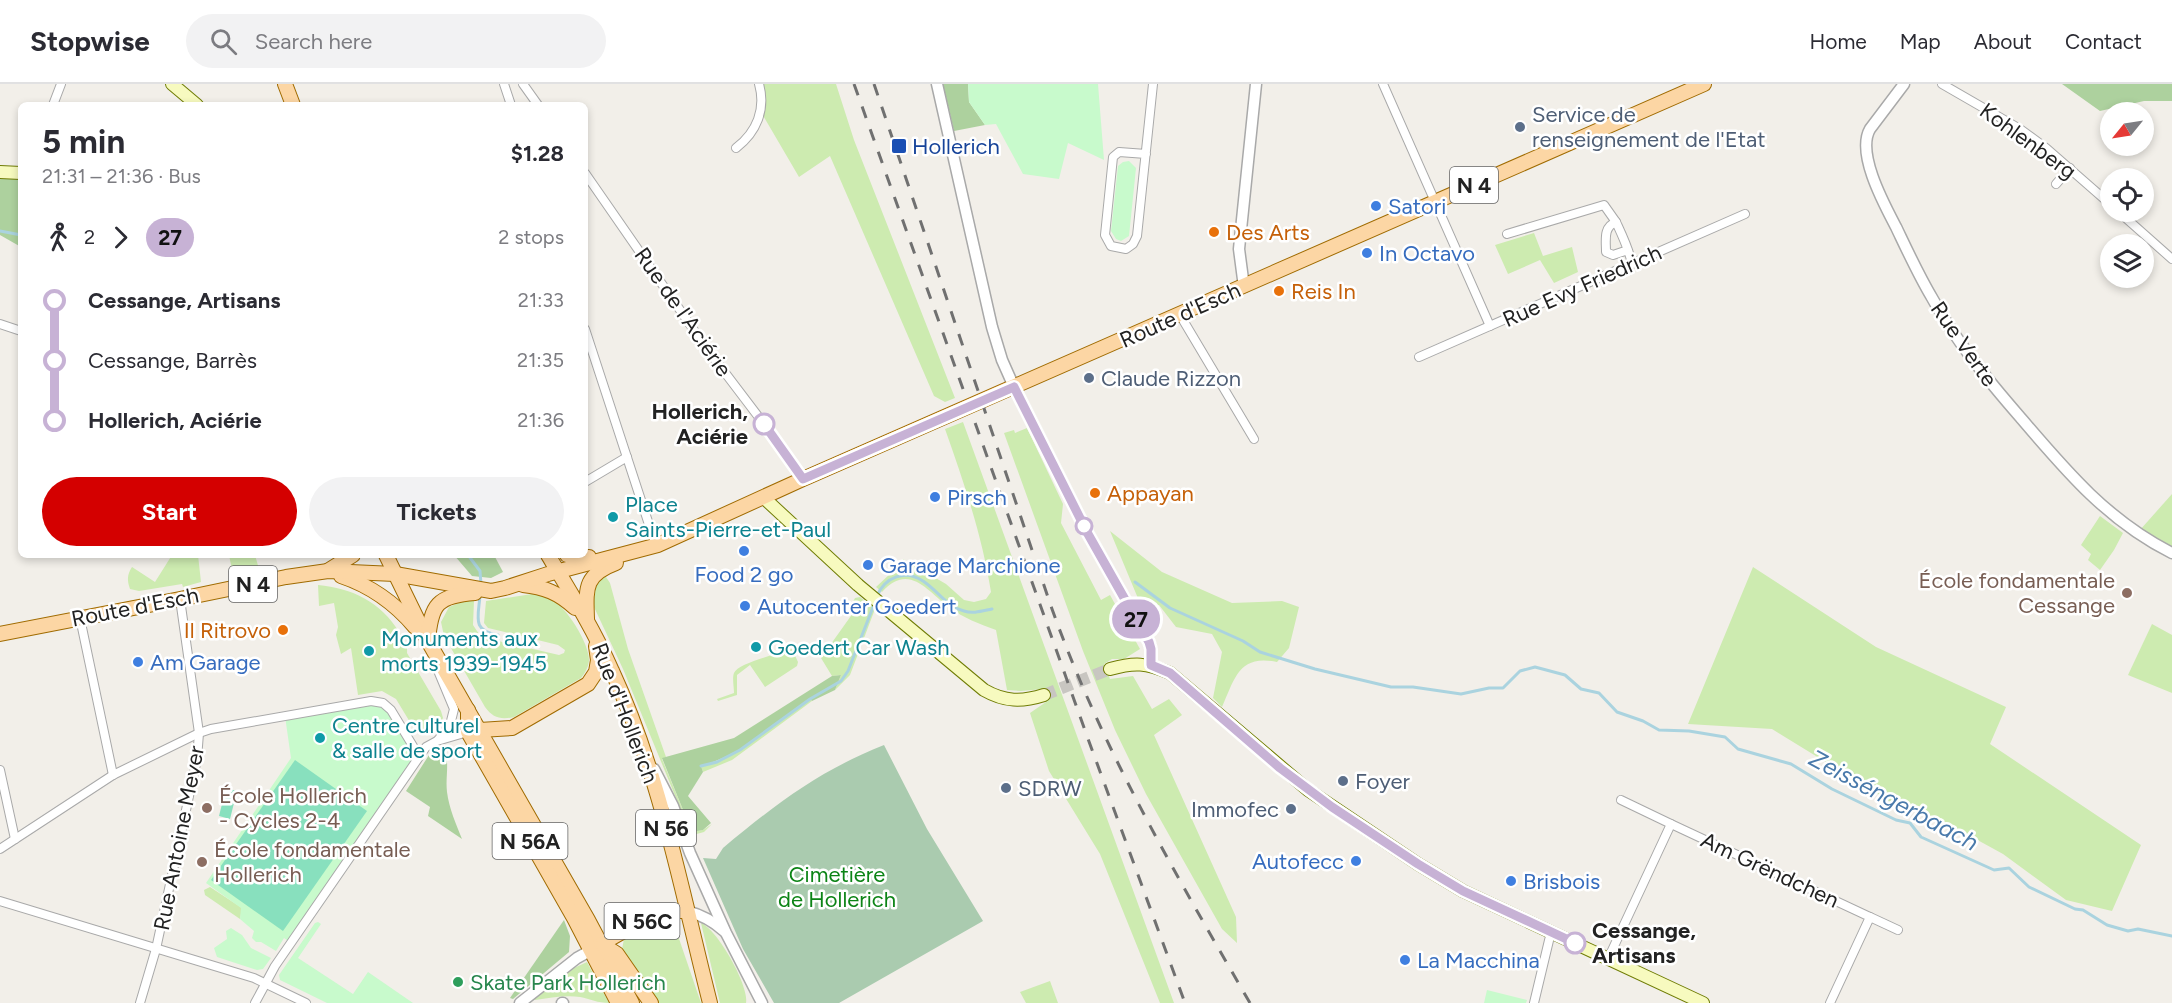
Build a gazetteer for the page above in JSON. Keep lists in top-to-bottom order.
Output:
{
  "streets": {
    "main road": [
      "N 4",
      "Route d'Esch",
      "Rue d'Hollerich",
      "N 56",
      "N 56A",
      "N 56C"
    ],
    "street": [
      "Kohlenberg",
      "Rue Evy Friedrich",
      "Rue de l'Aciérie",
      "Rue Verte",
      "Rue Antoine Meyer",
      "Am Grëndchen"
    ]
  },
  "crossings": [
    ["N 4", "Route d'Esch"],
    ["N 4", "Rue d'Hollerich"],
    ["N 4", "N 56"],
    ["N 4", "N 56A"],
    ["Rue de l'Aciérie", "Route d'Esch"],
    ["Route d'Esch", "Rue d'Hollerich"],
    ["Route d'Esch", "N 56"],
    ["Route d'Esch", "Rue Antoine Meyer"],
    ["Route d'Esch", "N 56A"],
    ["Rue d'Hollerich", "N 56"],
    ["Rue d'Hollerich", "N 56A"],
    ["Rue d'Hollerich", "N 56C"],
    ["N 56", "N 56A"],
    ["N 56", "N 56C"],
    ["N 56A", "N 56C"]
  ],
  "water": ["Zeisséngerbaach"],
  "parks": ["Cimetière de Hollerich"],
  "places": {
    "other": [
      "Service de renseignement de l'Etat",
      "Satori",
      "Des Arts",
      "In Octavo",
      "Reis In",
      "Claude Rizzon",
      "Hollerich, Aciérie",
      "Appayan",
      "Pirsch",
      "Place Saints-Pierre-et-Paul",
      "Food 2 go",
      "Garage Marchione",
      "École fondamentale Cessange",
      "Autocenter Goedert",
      "Il Ritrovo",
      "Goedert Car Wash",
      "Monuments aux morts 1939-1945",
      "Am Garage",
      "Centre culturel & salle de sport",
      "Foyer",
      "SDRW",
      "École Hollerich - Cycles 2-4",
      "Immofec",
      "Autofecc",
      "École fondamentale Hollerich",
      "Brisbois",
      "Cessange, Artisans",
      "La Macchina",
      "Skate Park Hollerich"
    ],
    "transit": ["Hollerich"]
  },
  "lines": ["bus line 27"],
  "north": "bottom left",
  "page": {
    "header": "Stopwise",
    "search": "Search here",
    "nav": [
      "Home",
      "Map",
      "About",
      "Contact"
    ],
    "on_map": "27",
    "heading": ["5 min", "21:31 – 21:36 · Bus", "$1.28"],
    "legs": ["2", "27", "2 stops"],
    "list": [
      {
        "name": "Cessange, Artisans",
        "value": "21:33"
      },
      {
        "name": "Cessange, Barrès",
        "value": "21:35"
      },
      {
        "name": "Hollerich, Aciérie",
        "value": "21:36"
      }
    ],
    "buttons": ["Start", "Tickets"]
  }
}
